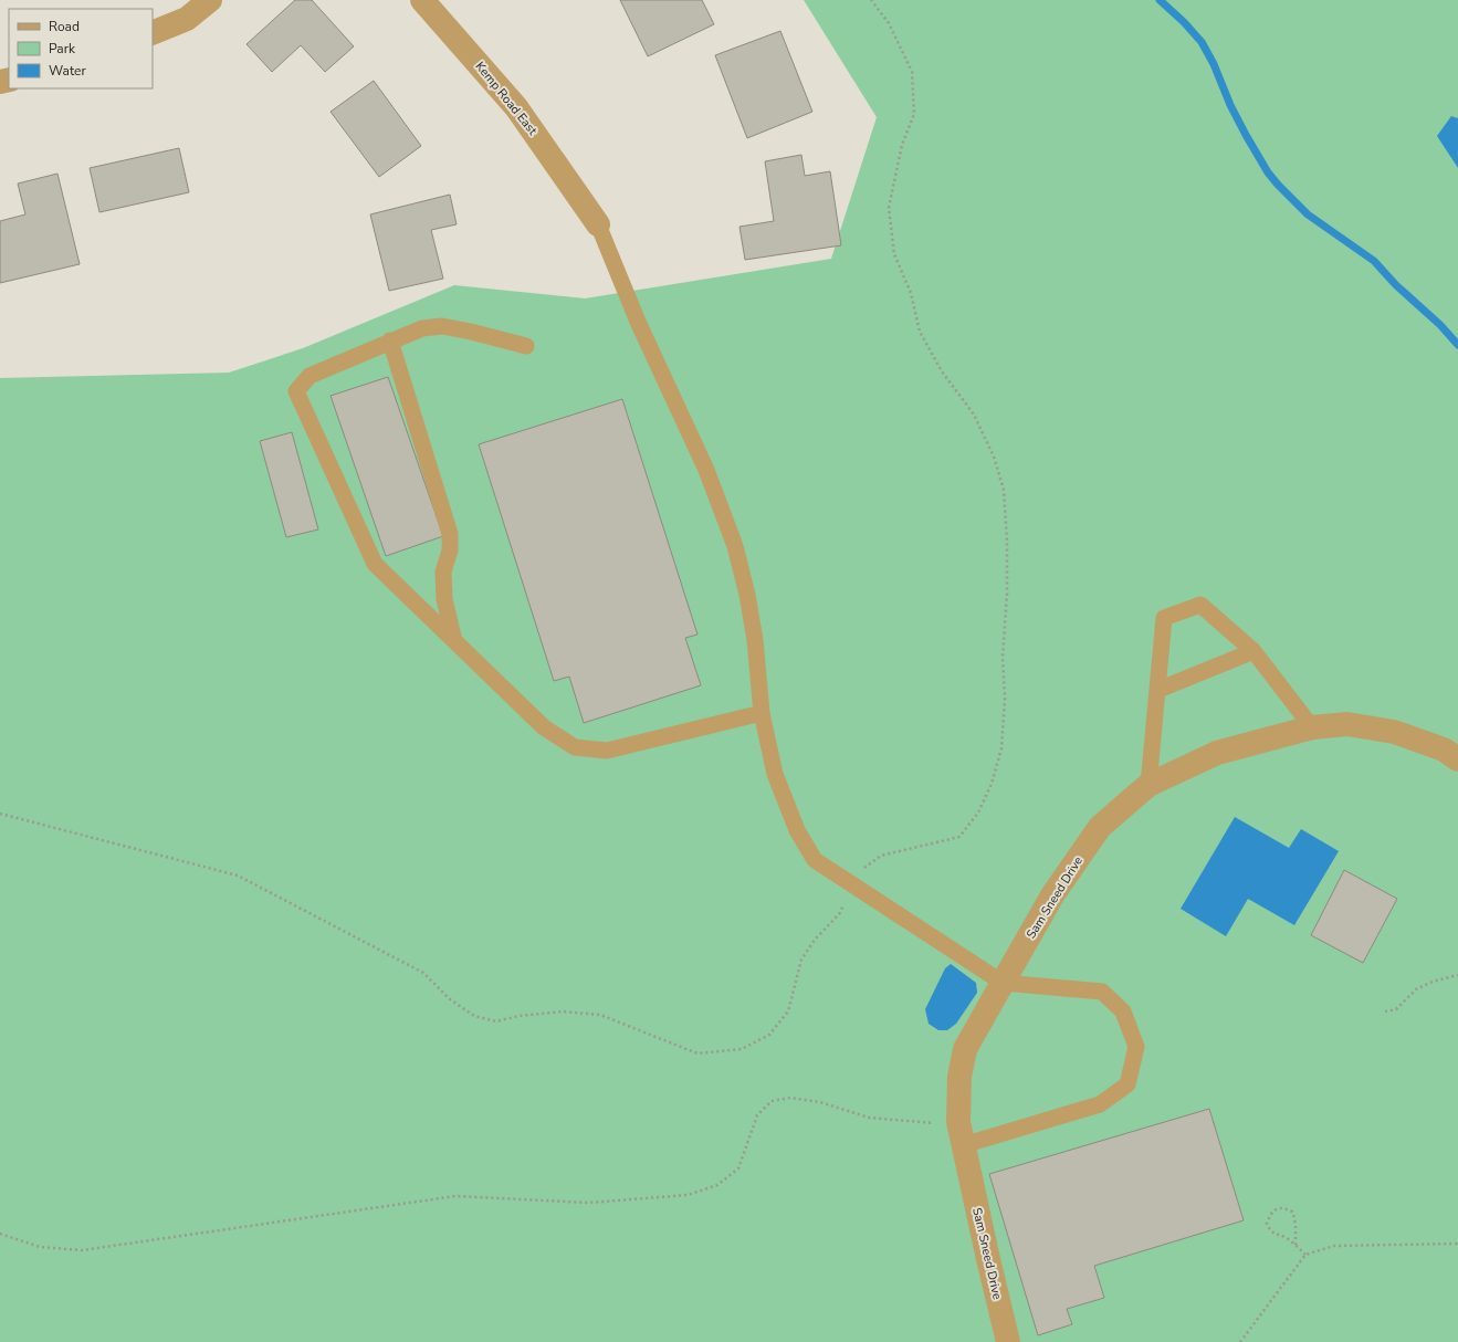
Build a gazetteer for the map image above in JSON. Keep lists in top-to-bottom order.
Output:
{
  "streets": {
    "street": ["Kemp Road East", "Sam Sneed Drive"]
  },
  "legend": ["Road", "Park", "Water"]
}
